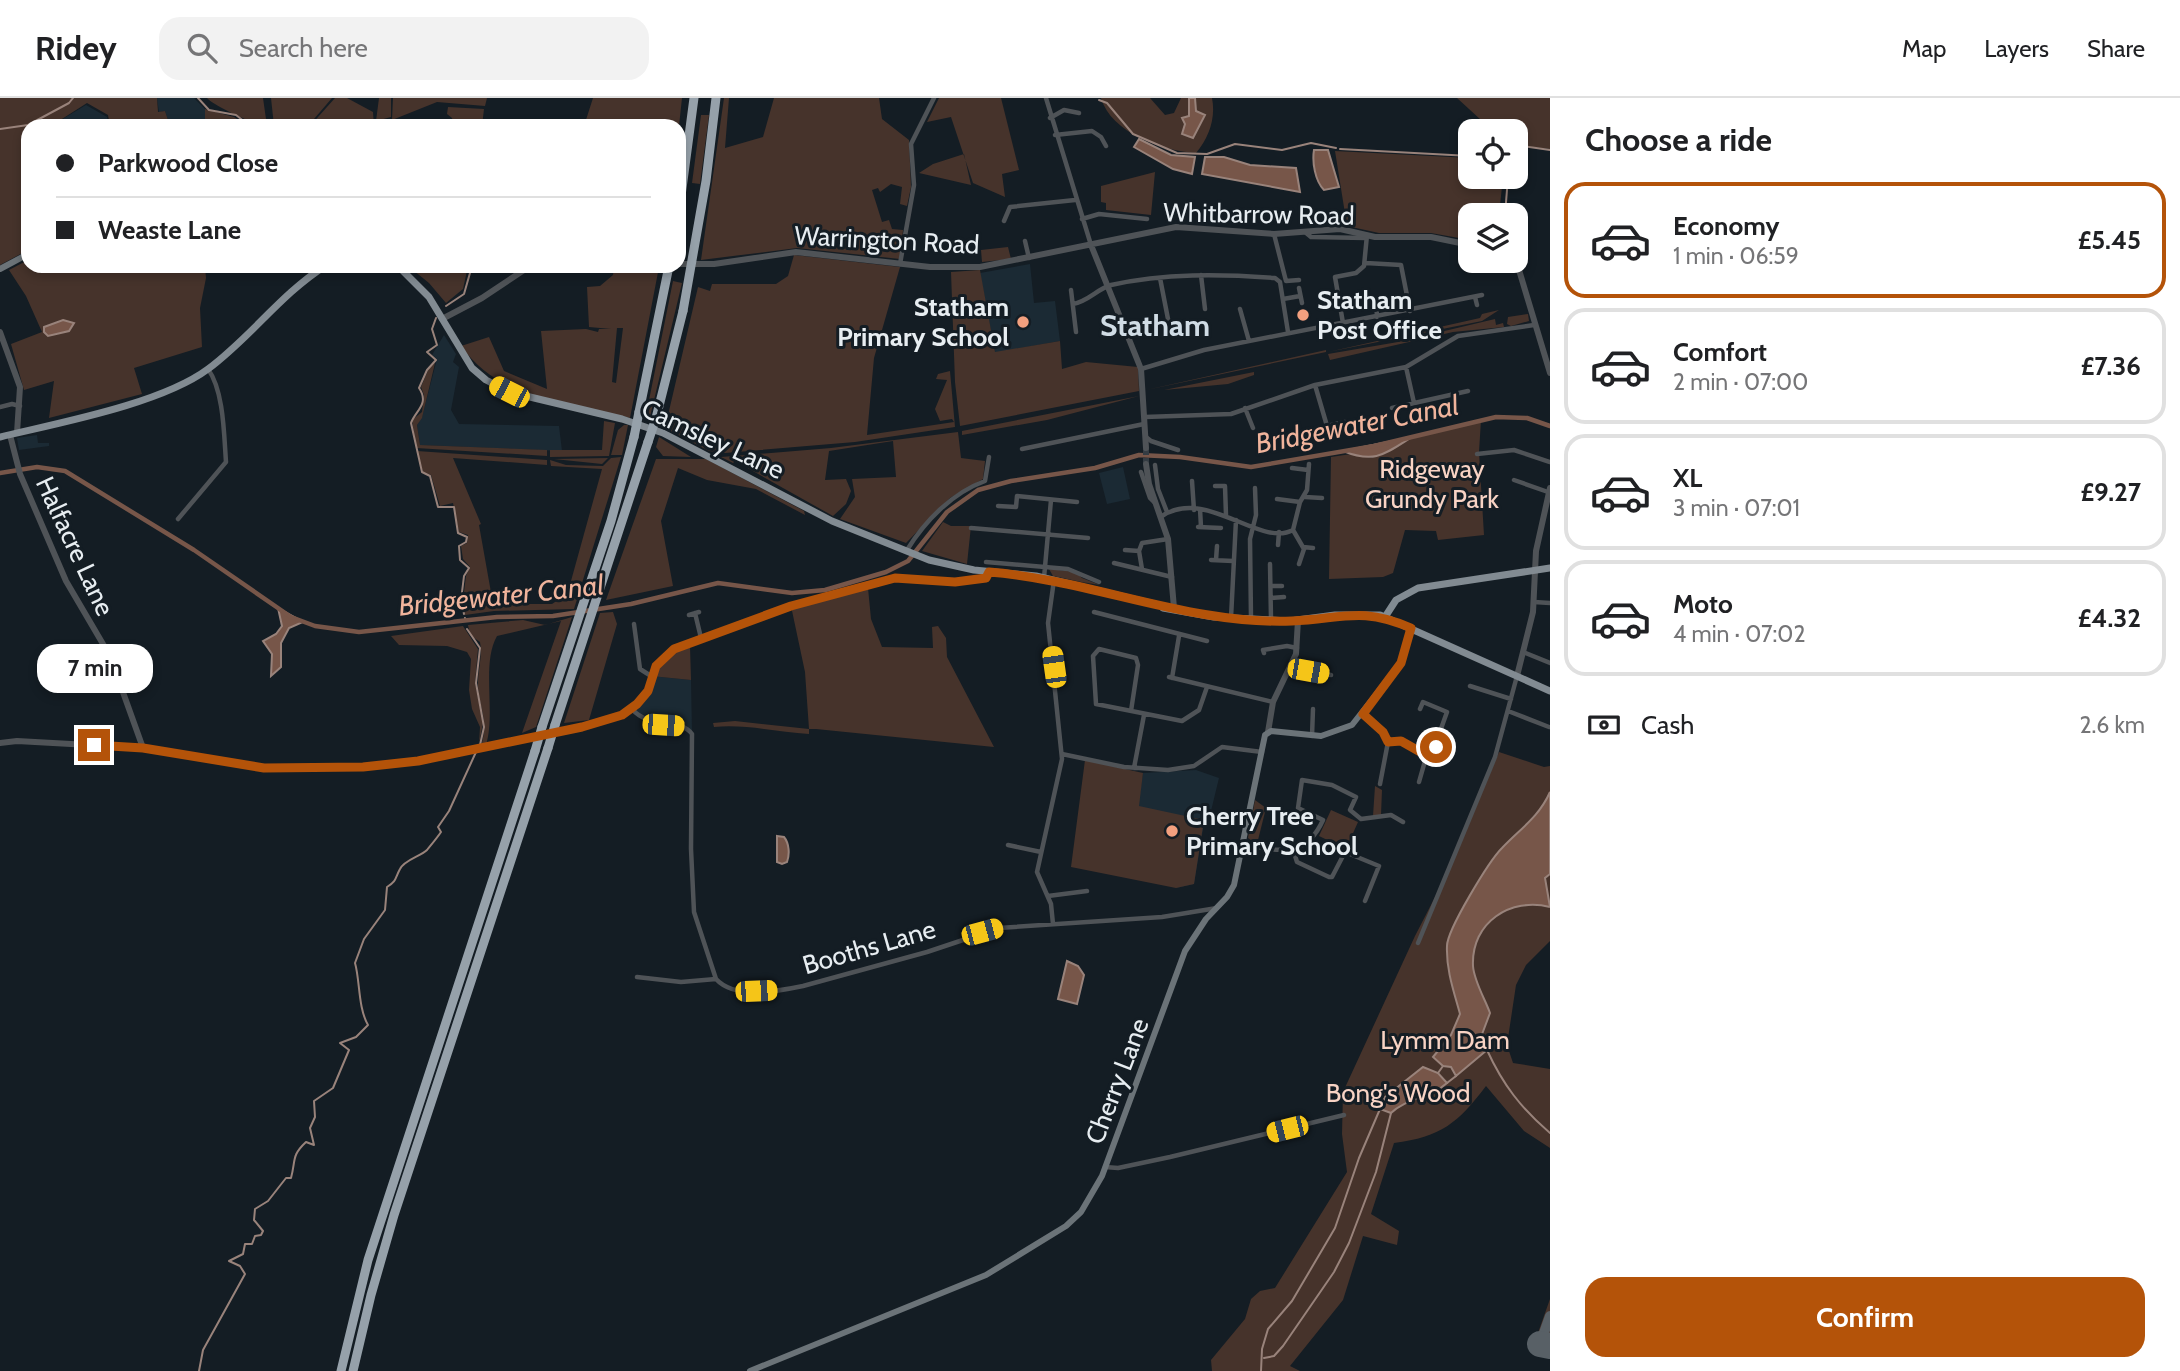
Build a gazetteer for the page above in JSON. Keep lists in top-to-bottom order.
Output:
{
  "streets": {
    "main road": ["Camsley Lane", "Cherry Lane"],
    "street": [
      "Whitbarrow Road",
      "Warrington Road",
      "Halfacre Lane",
      "Booths Lane"
    ]
  },
  "crossings": [
    ["Whitbarrow Road", "Warrington Road"],
    ["Camsley Lane", "Cherry Lane"],
    ["Booths Lane", "Cherry Lane"]
  ],
  "districts": ["Statham"],
  "water": ["Bridgewater Canal"],
  "parks": ["Ridgeway Grundy Park", "Lymm Dam", "Bong's Wood"],
  "places": ["Statham Post Office", "Statham Primary School", "Cherry Tree Primary School"],
  "page": {
    "header": "Ridey",
    "search": "Search here",
    "nav": ["Map", "Layers", "Share"],
    "heading": "Choose a ride",
    "banner": ["Parkwood Close", "Weaste Lane"],
    "list": [
      {
        "name": "Economy",
        "note": "1 min · 06:59",
        "value": "£5.45"
      },
      {
        "name": "Comfort",
        "note": "2 min · 07:00",
        "value": "£7.36"
      },
      {
        "name": "XL",
        "note": "3 min · 07:01",
        "value": "£9.27"
      },
      {
        "name": "Moto",
        "note": "4 min · 07:02",
        "value": "£4.32"
      }
    ],
    "bubble": "7 min",
    "pay": ["Cash", "2.6 km"],
    "buttons": "Confirm"
  }
}
